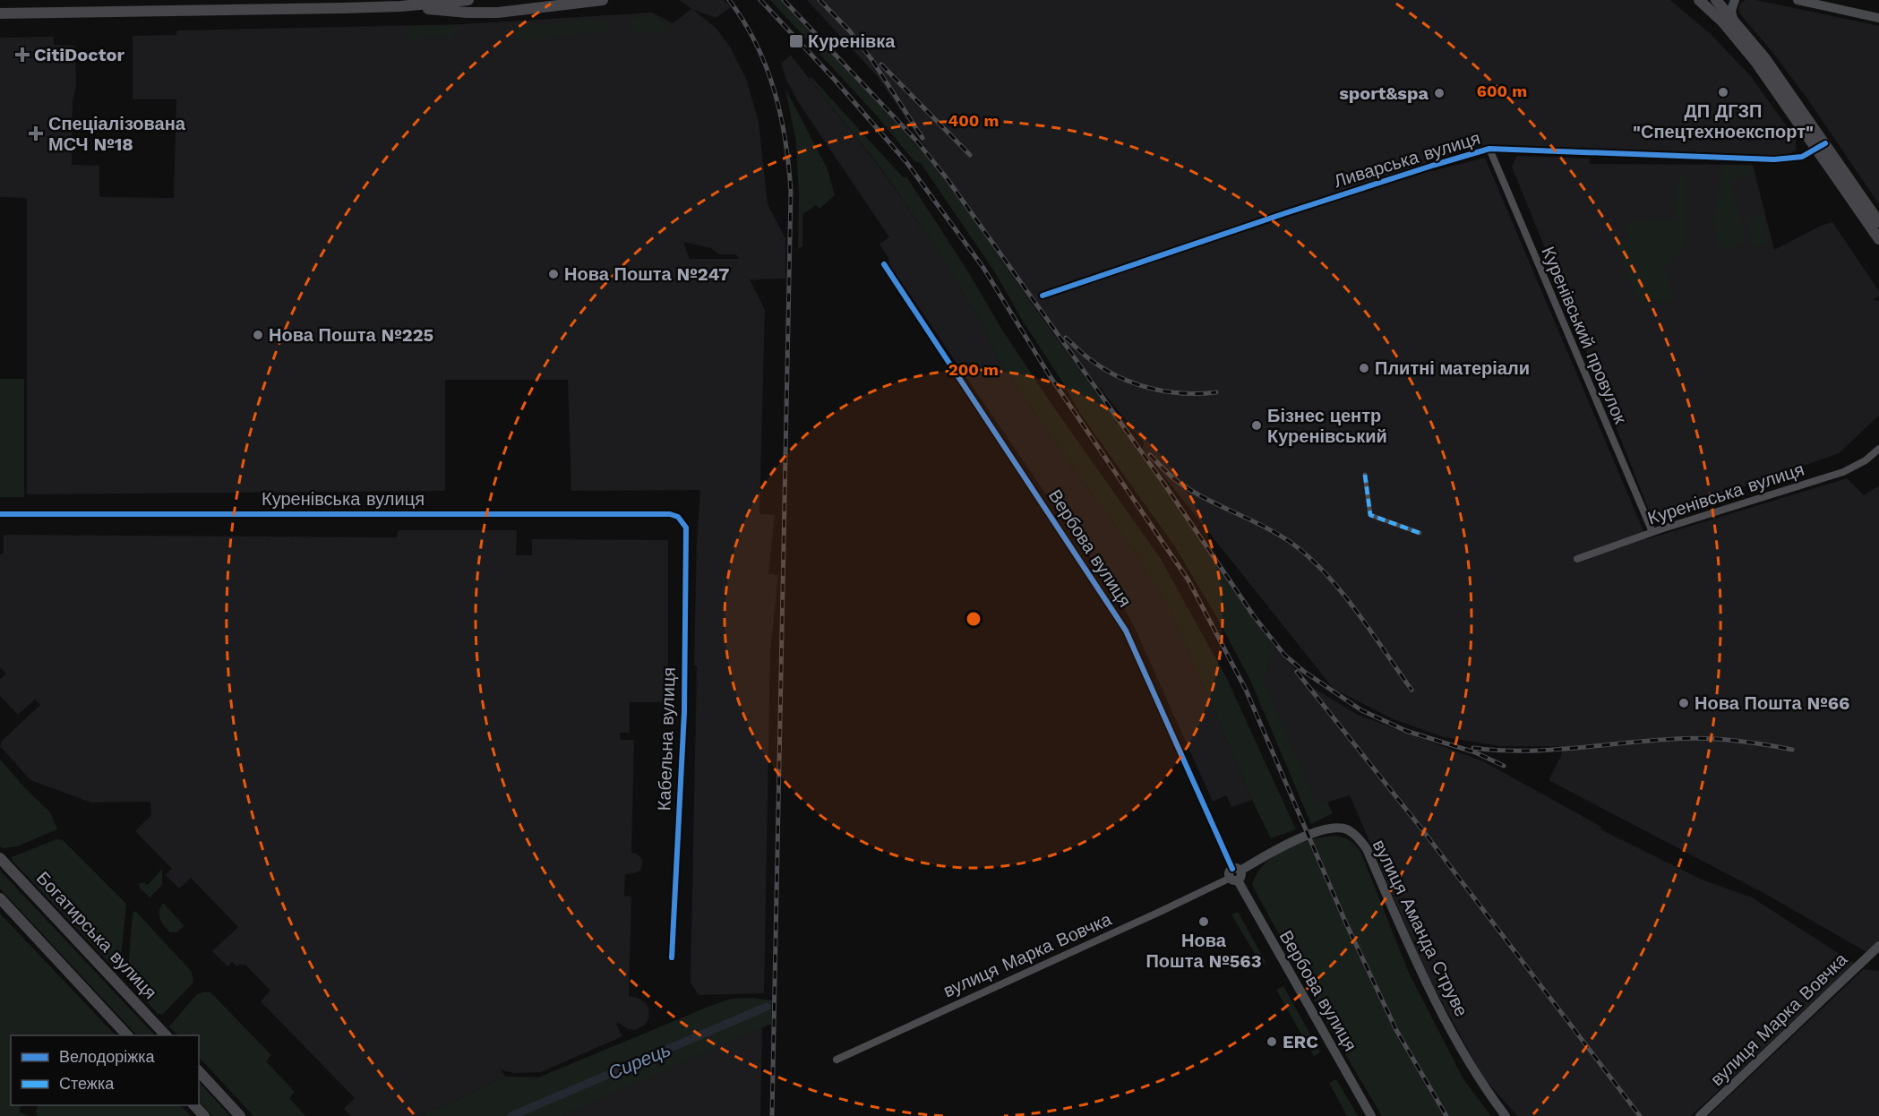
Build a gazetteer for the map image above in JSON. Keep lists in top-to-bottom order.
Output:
{
  "streets": {
    "main road": [
      "Вербова вулиця",
      "вулиця Аманда Струве",
      "Богатирська вулиця",
      "вулиця Марка Вовчка"
    ],
    "street": [
      "Ливарська вулиця",
      "Куренівський провулок",
      "Куренівська вулиця",
      "Кабельна вулиця"
    ]
  },
  "crossings": [
    ["Ливарська вулиця", "Куренівський провулок"],
    ["Куренівський провулок", "Куренівська вулиця"],
    ["Куренівська вулиця", "Кабельна вулиця"],
    ["Вербова вулиця", "вулиця Аманда Струве"],
    ["Вербова вулиця", "вулиця Марка Вовчка"],
    ["вулиця Аманда Струве", "вулиця Марка Вовчка"]
  ],
  "water": ["Сирець"],
  "places": {
    "transit": ["Куренівка"],
    "health": ["CitiDoctor", "Спеціалізована МСЧ №18"],
    "other": [
      "ДП ДГЗП \"Спецтехноекспорт\"",
      "sport&spa",
      "Нова Пошта №247",
      "Нова Пошта №225",
      "Плитні матеріали",
      "Бізнес центр Куренівський",
      "Нова Пошта №66",
      "Нова Пошта №563",
      "ERC"
    ]
  },
  "legend": ["Велодоріжка", "Стежка"],
  "rings": ["600 m", "400 m", "200 m"]
}
